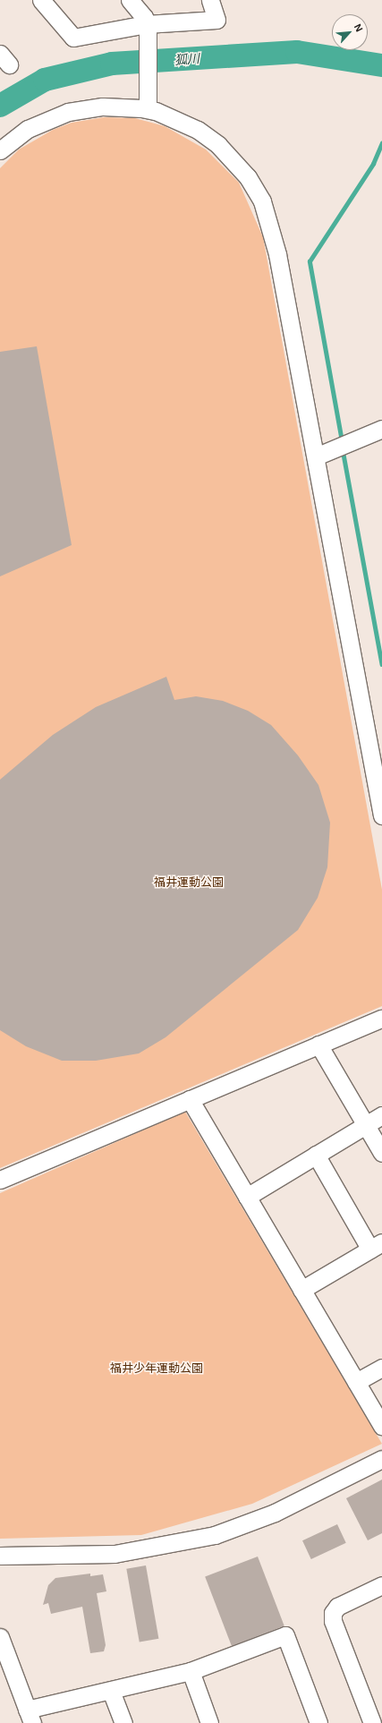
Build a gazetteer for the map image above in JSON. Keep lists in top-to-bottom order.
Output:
{
  "water": ["狐川"],
  "parks": ["福井運動公園", "福井少年運動公園"],
  "north": "top right"
}
